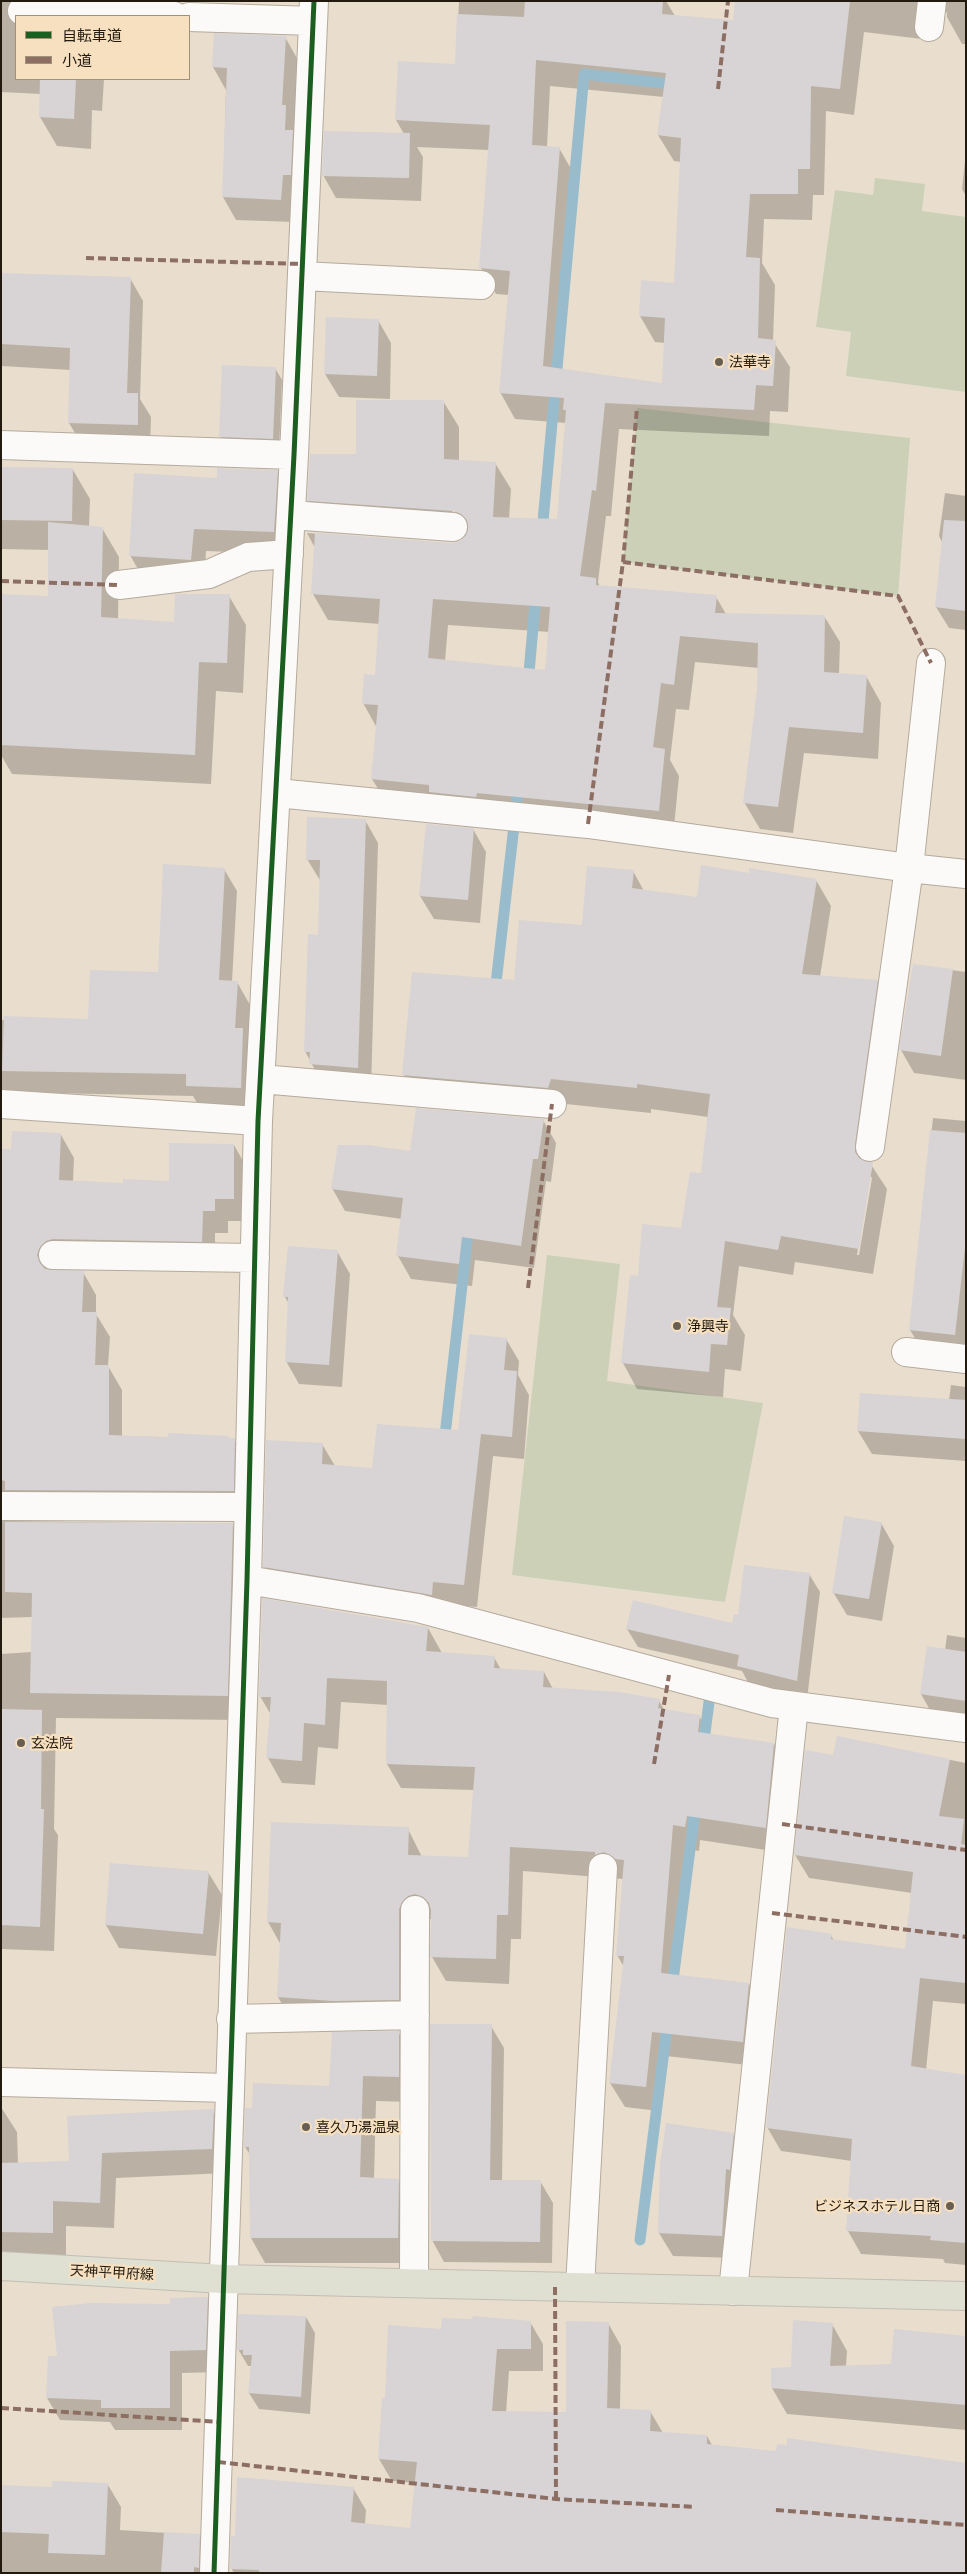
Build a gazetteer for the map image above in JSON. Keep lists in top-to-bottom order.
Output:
{
  "streets": {
    "main road": ["天神平甲府線"]
  },
  "places": [
    "法華寺",
    "浄興寺",
    "玄法院",
    "喜久乃湯温泉",
    "ビジネスホテル日商"
  ],
  "legend": ["自転車道", "小道"]
}
